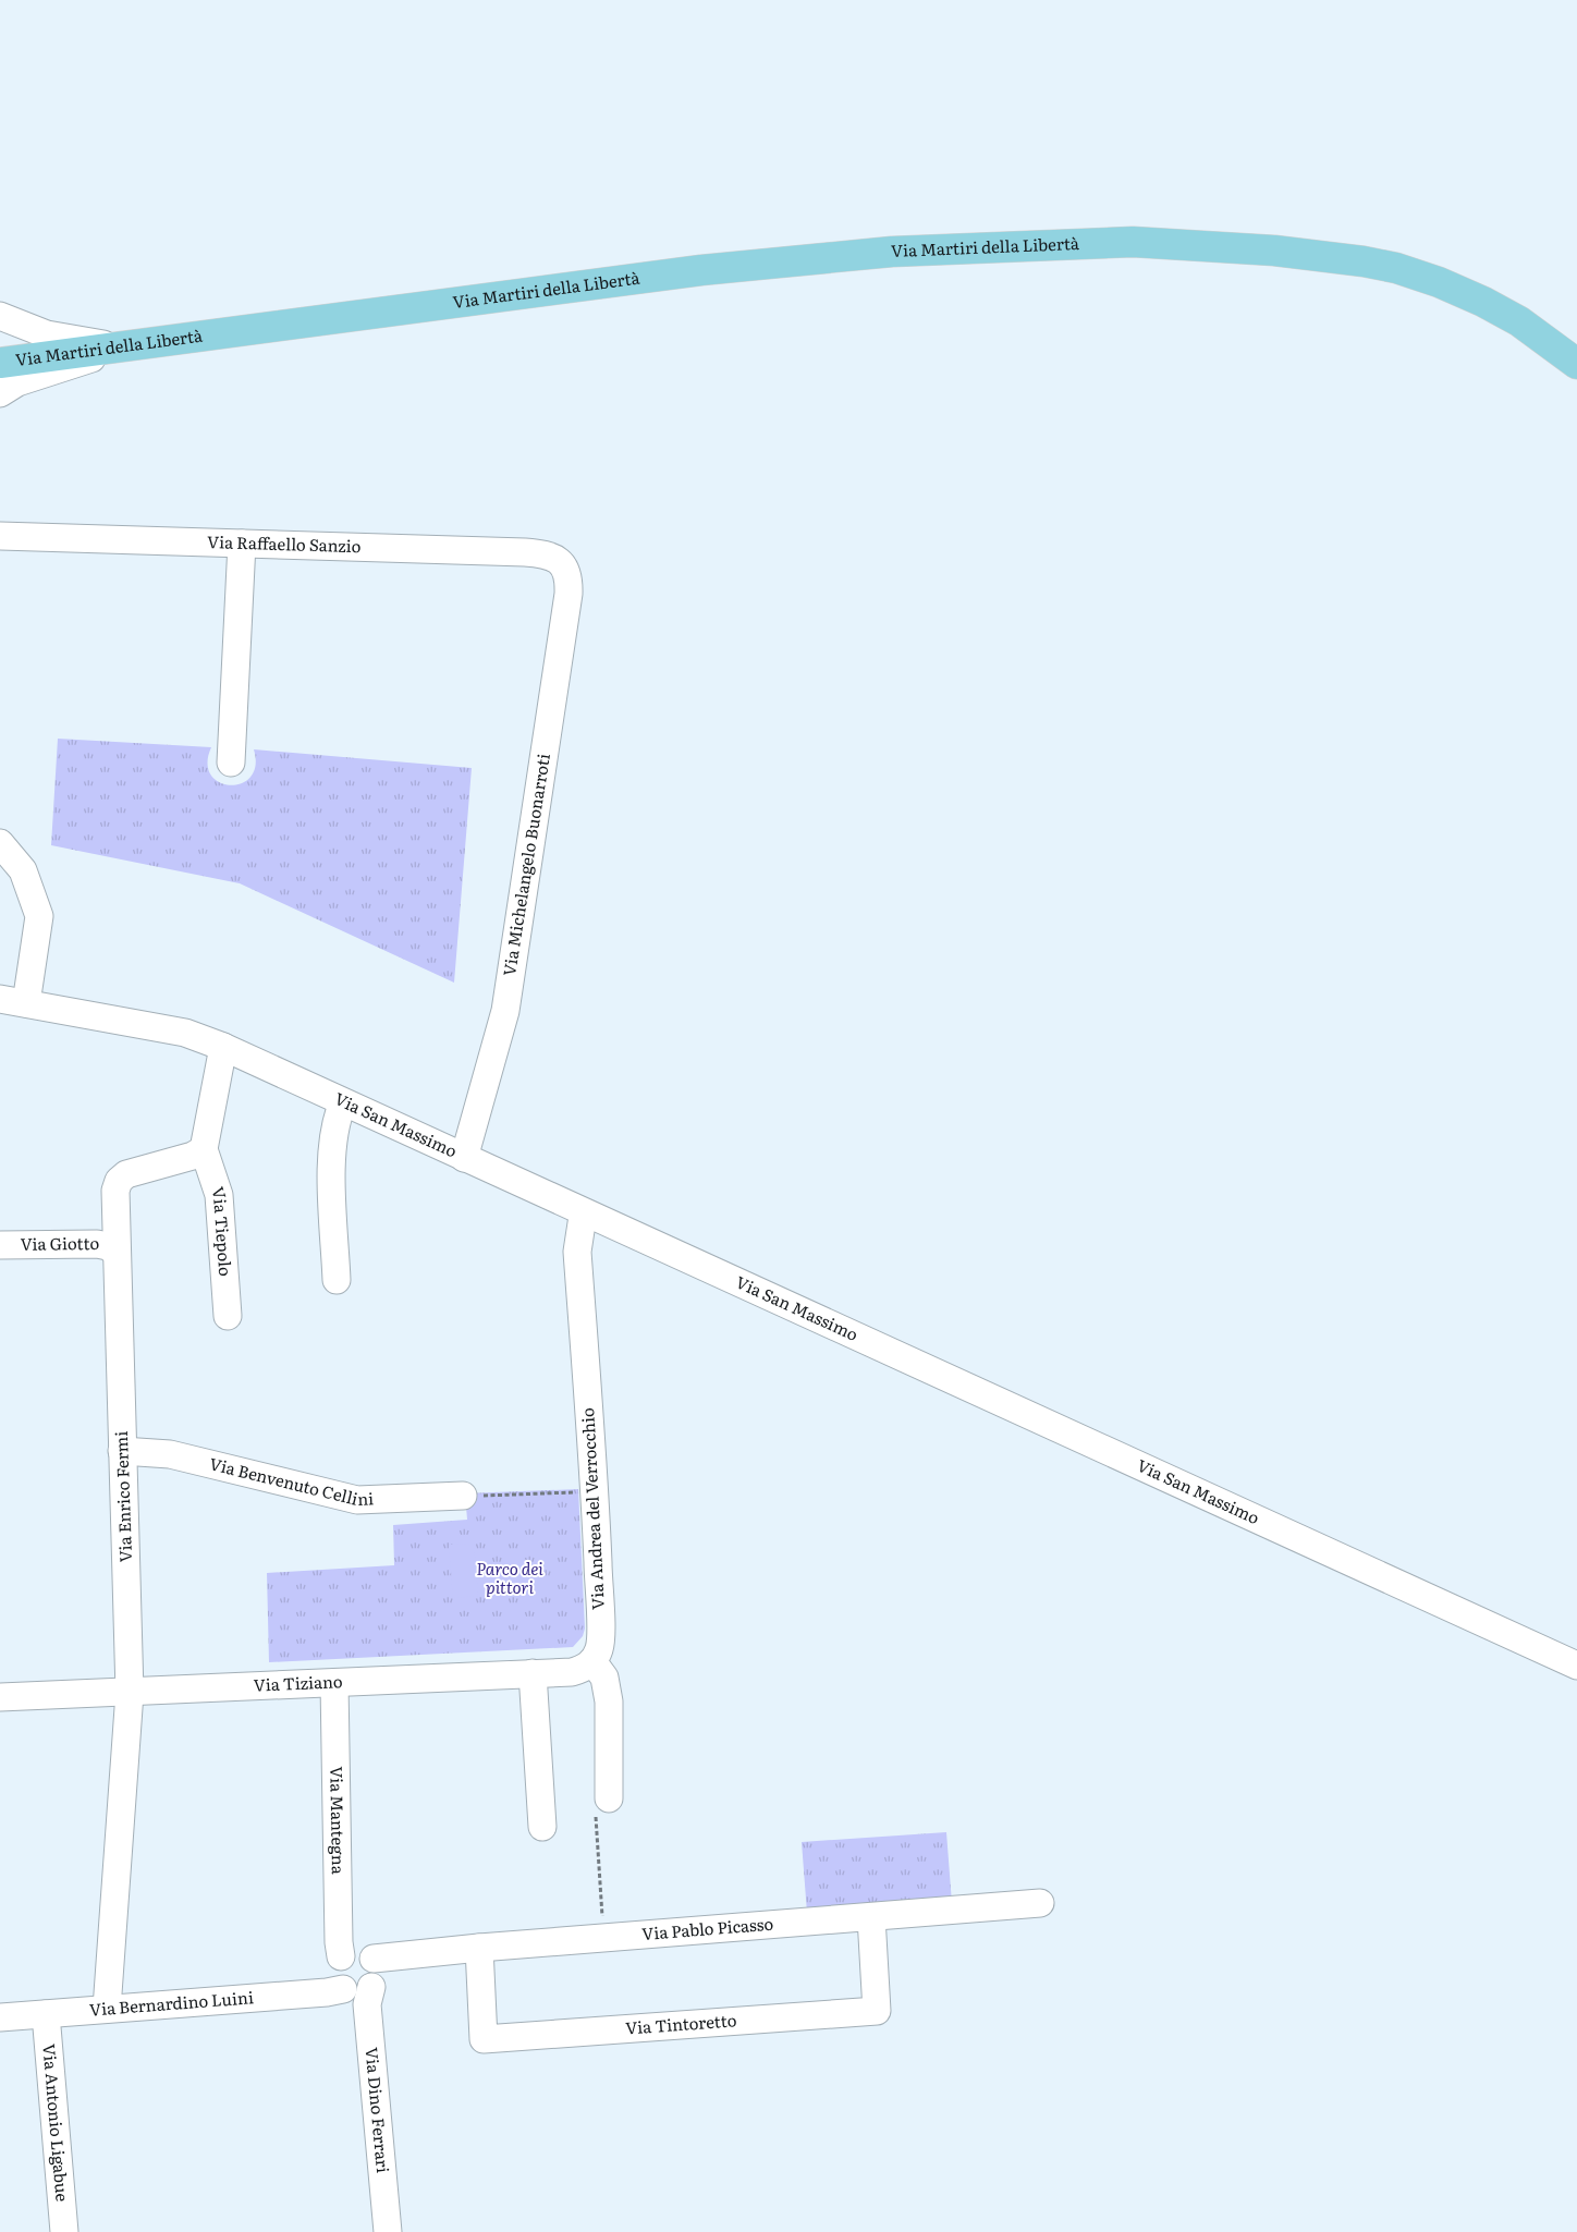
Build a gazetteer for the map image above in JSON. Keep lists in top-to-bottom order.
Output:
{
  "streets": {
    "main road": ["Via Martiri della Libertà"],
    "street": [
      "Via Raffaello Sanzio",
      "Via Michelangelo Buonarroti",
      "Via San Massimo",
      "Via Tiepolo",
      "Via Giotto",
      "Via Benvenuto Cellini",
      "Via Enrico Fermi",
      "Via Andrea del Verrocchio",
      "Via Tiziano",
      "Via Mantegna",
      "Via Pablo Picasso",
      "Via Bernardino Luini",
      "Via Tintoretto",
      "Via Dino Ferrari",
      "Via Antonio Ligabue"
    ]
  },
  "crossings": [
    ["Via Raffaello Sanzio", "Via Michelangelo Buonarroti"],
    ["Via Michelangelo Buonarroti", "Via San Massimo"],
    ["Via San Massimo", "Via Andrea del Verrocchio"],
    ["Via Tiepolo", "Via Enrico Fermi"],
    ["Via Giotto", "Via Enrico Fermi"],
    ["Via Benvenuto Cellini", "Via Enrico Fermi"],
    ["Via Enrico Fermi", "Via Tiziano"],
    ["Via Enrico Fermi", "Via Bernardino Luini"],
    ["Via Andrea del Verrocchio", "Via Tiziano"],
    ["Via Tiziano", "Via Mantegna"],
    ["Via Mantegna", "Via Pablo Picasso"],
    ["Via Mantegna", "Via Bernardino Luini"],
    ["Via Mantegna", "Via Dino Ferrari"],
    ["Via Pablo Picasso", "Via Bernardino Luini"],
    ["Via Pablo Picasso", "Via Tintoretto"],
    ["Via Pablo Picasso", "Via Dino Ferrari"],
    ["Via Bernardino Luini", "Via Dino Ferrari"],
    ["Via Bernardino Luini", "Via Antonio Ligabue"]
  ],
  "parks": ["Parco dei pittori"]
}
